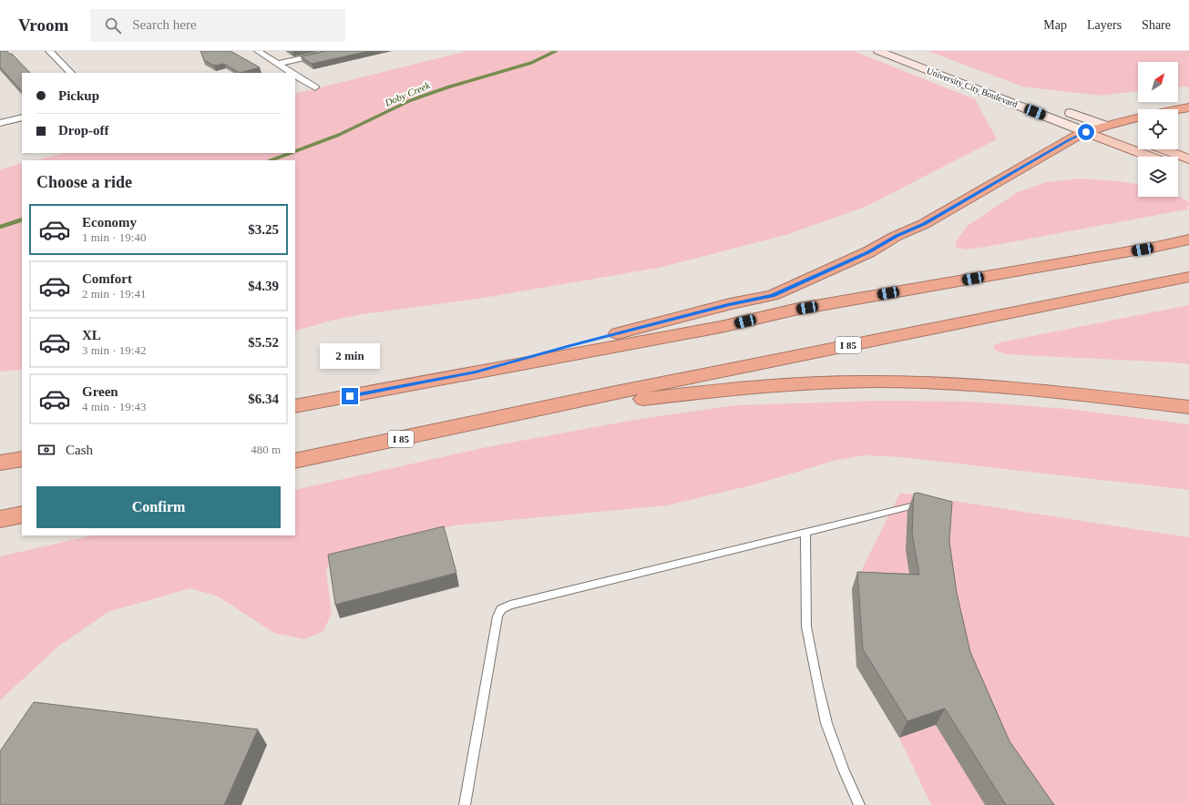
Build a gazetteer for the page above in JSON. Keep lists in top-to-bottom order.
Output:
{
  "streets": {
    "highway": ["I 85"],
    "main road": ["University City Boulevard"]
  },
  "water": ["Doby Creek"],
  "north": "top right",
  "page": {
    "header": "Vroom",
    "search": "Search here",
    "nav": ["Map", "Layers", "Share"],
    "banner": ["Pickup", "Drop-off"],
    "heading": "Choose a ride",
    "list": [
      {
        "name": "Economy",
        "note": "1 min · 19:40",
        "value": "$3.25"
      },
      {
        "name": "Comfort",
        "note": "2 min · 19:41",
        "value": "$4.39"
      },
      {
        "name": "XL",
        "note": "3 min · 19:42",
        "value": "$5.52"
      },
      {
        "name": "Green",
        "note": "4 min · 19:43",
        "value": "$6.34"
      }
    ],
    "bubble": "2 min",
    "pay": ["Cash", "480 m"],
    "buttons": "Confirm"
  }
}
